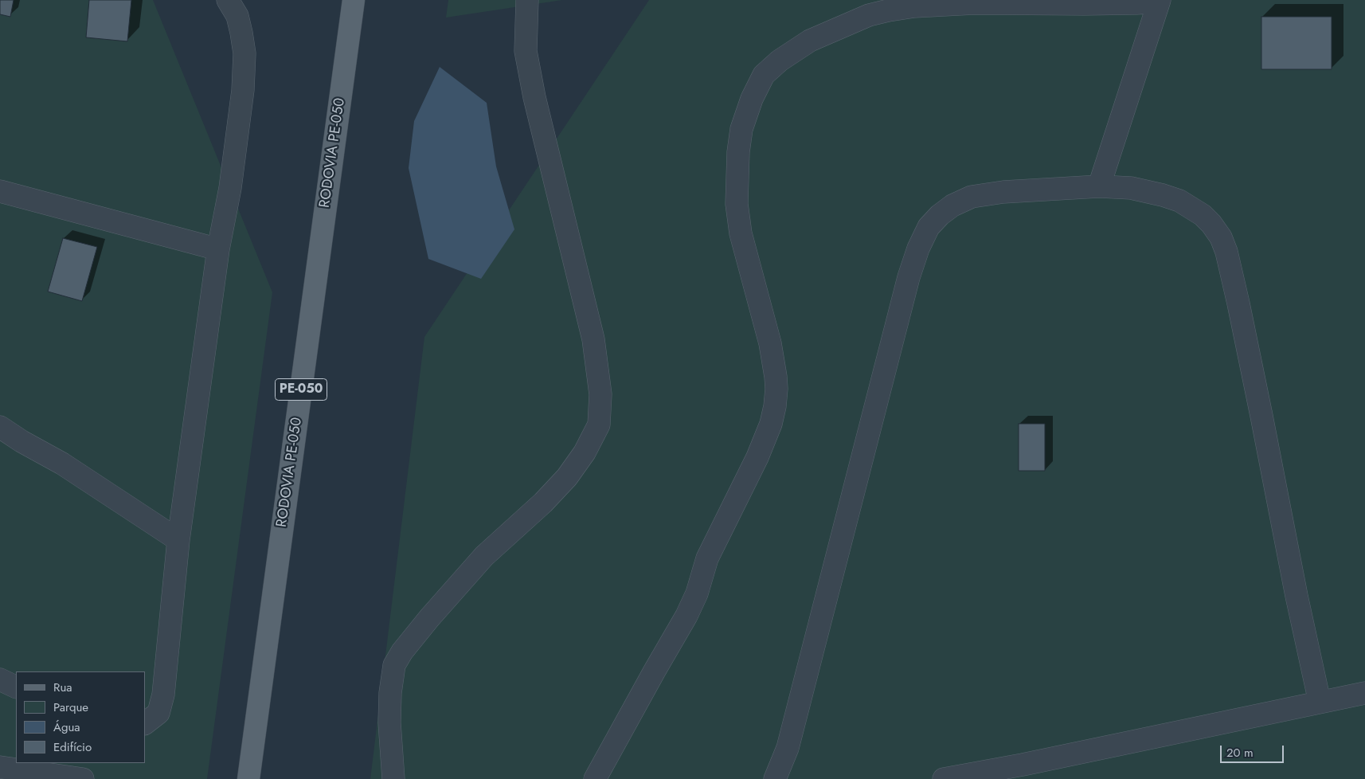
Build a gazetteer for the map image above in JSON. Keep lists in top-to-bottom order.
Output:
{
  "streets": {
    "main road": ["RODOVIA PE-050", "PE-050"]
  },
  "legend": [
    "Rua",
    "Parque",
    "Água",
    "Edifício"
  ],
  "scale_bar": "20 m"
}
